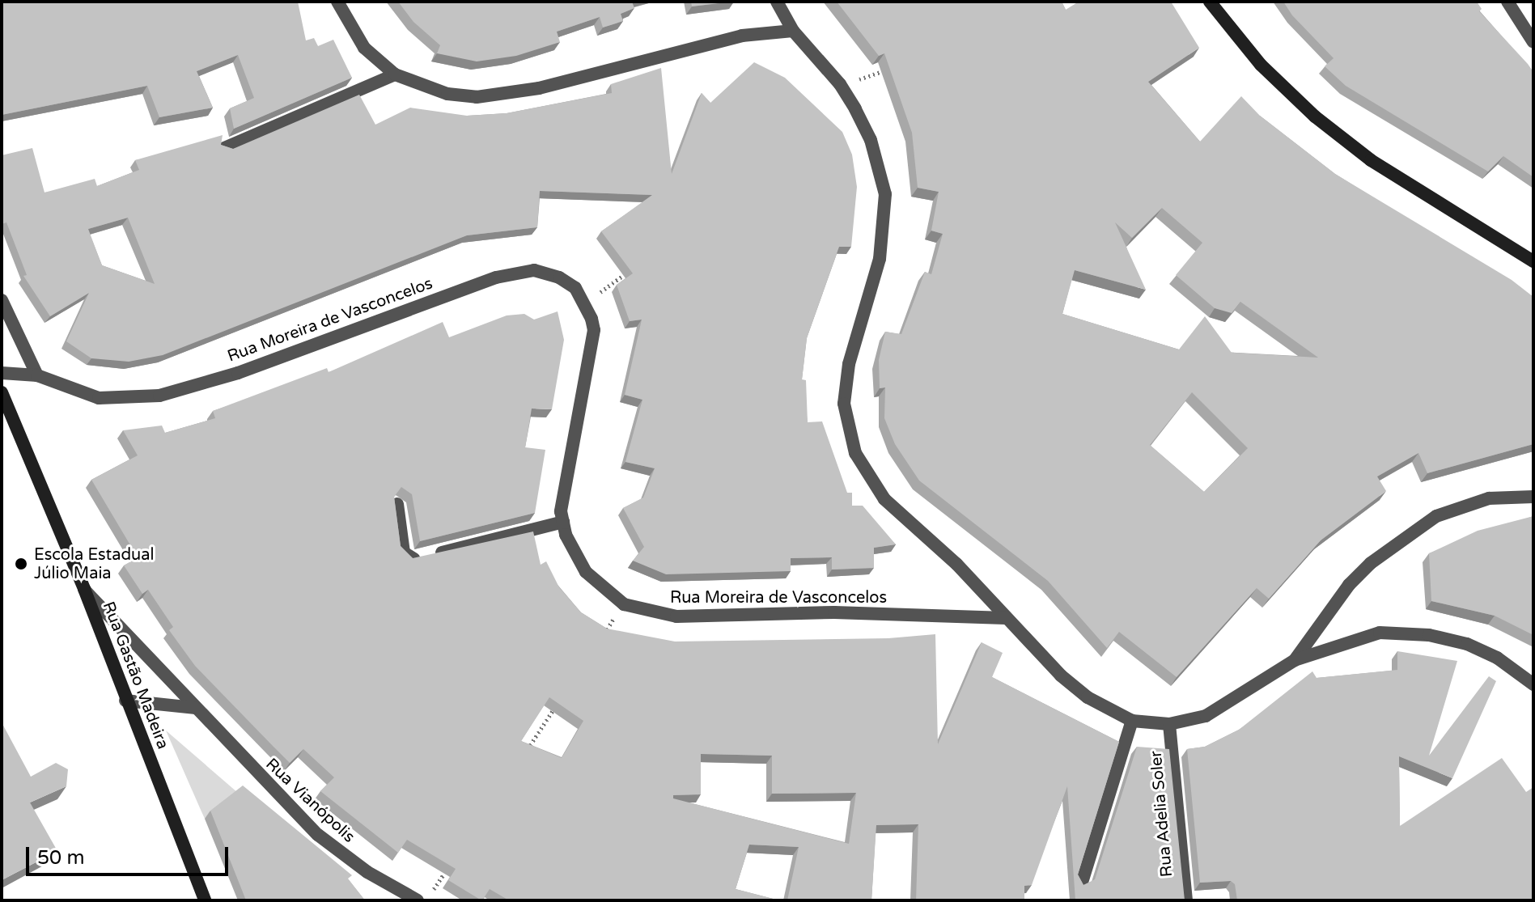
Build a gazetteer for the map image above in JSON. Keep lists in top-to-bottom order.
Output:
{
  "streets": {
    "street": [
      "Rua Moreira de Vasconcelos",
      "Rua Gastão Madeira",
      "Rua Vianópolis",
      "Rua Adelia Soler"
    ]
  },
  "crossings": [
    ["Rua Gastão Madeira", "Rua Vianópolis"]
  ],
  "places": ["Escola Estadual Júlio Maia"],
  "scale_bar": "50 m"
}
